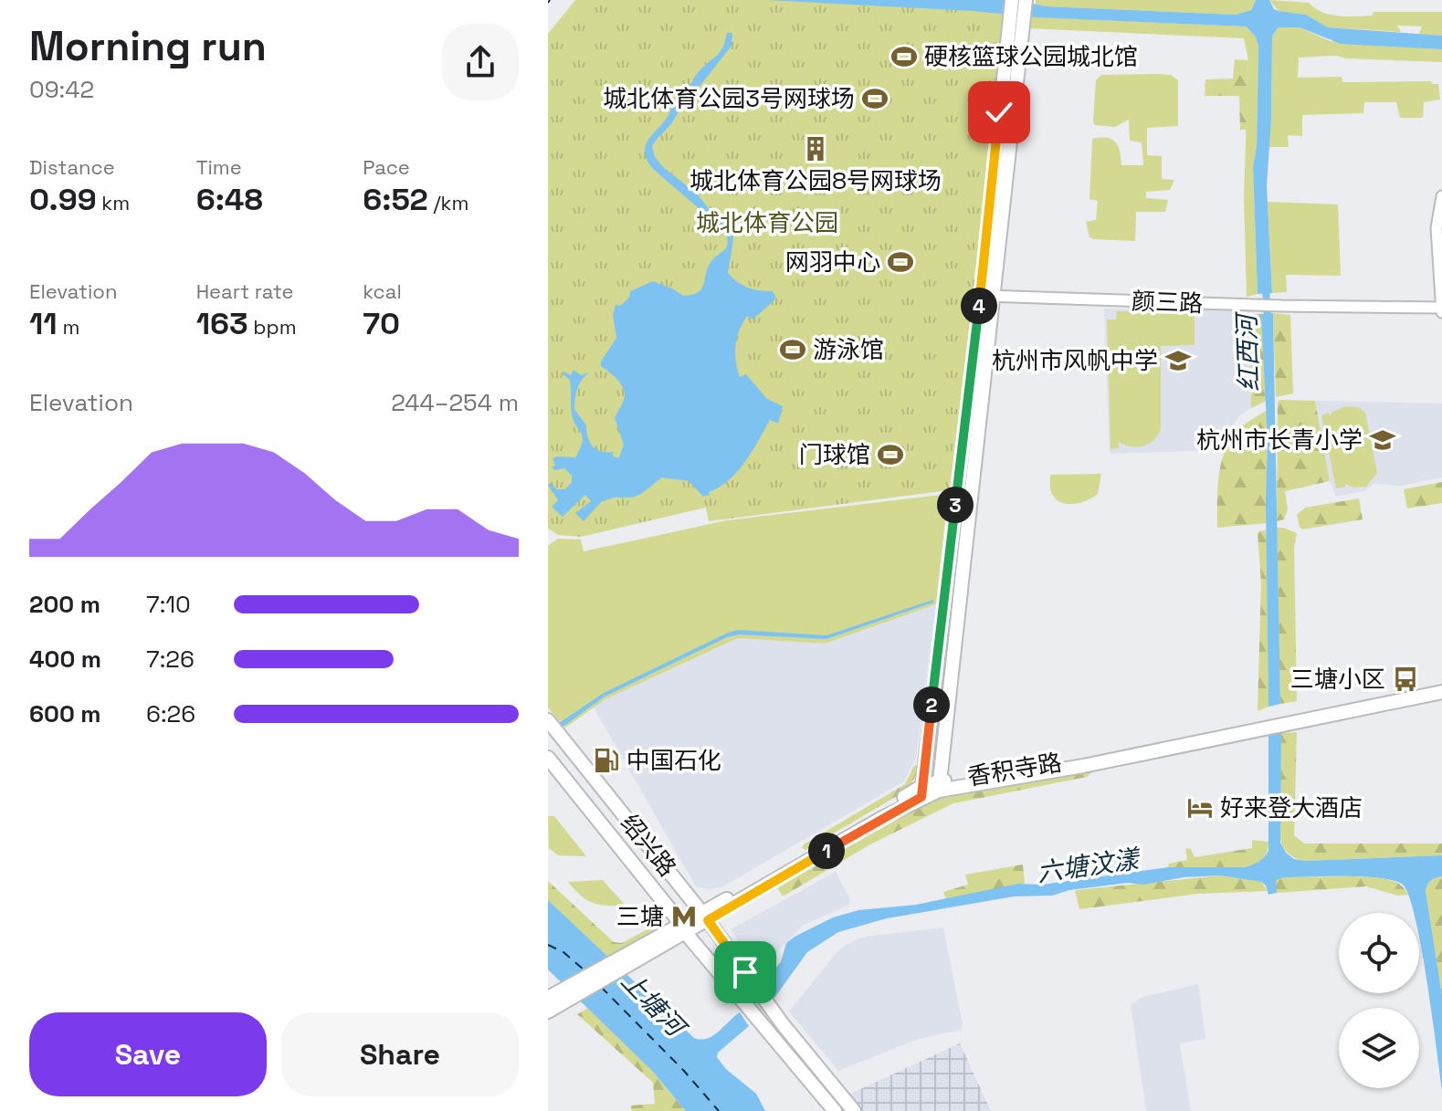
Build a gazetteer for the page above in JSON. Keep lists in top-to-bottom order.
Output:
{
  "streets": {
    "main road": ["香积寺路", "绍兴路"],
    "street": ["颜三路"]
  },
  "crossings": [
    ["香积寺路", "绍兴路"]
  ],
  "water": ["红西河", "六塘汶漾", "上塘河"],
  "parks": ["城北体育公园"],
  "places": {
    "sports": [
      "硬核篮球公园城北馆",
      "城北体育公园3号网球场",
      "网羽中心",
      "游泳馆",
      "门球馆"
    ],
    "building": ["城北体育公园8号网球场"],
    "school or university": ["杭州市风帆中学", "杭州市长青小学"],
    "bus stop": ["三塘小区"],
    "fuel station": ["中国石化"],
    "hotel": ["好来登大酒店"],
    "metro station": ["三塘"]
  },
  "page": {
    "heading": ["Morning run", "09:42"],
    "stats": [
      ["Distance", "0.99 km"],
      ["Time", "6:48"],
      ["Pace", "6:52 /km"],
      ["Elevation", "11 m"],
      ["Heart rate", "163 bpm"],
      ["kcal", "70"]
    ],
    "pins": [
      "4",
      "3",
      "2",
      "1"
    ],
    "chart": ["Elevation", "244–254 m"],
    "list": [
      {
        "name": "200 m",
        "note": "7:10"
      },
      {
        "name": "400 m",
        "note": "7:26"
      },
      {
        "name": "600 m",
        "note": "6:26"
      }
    ],
    "buttons": ["Save", "Share"]
  }
}
